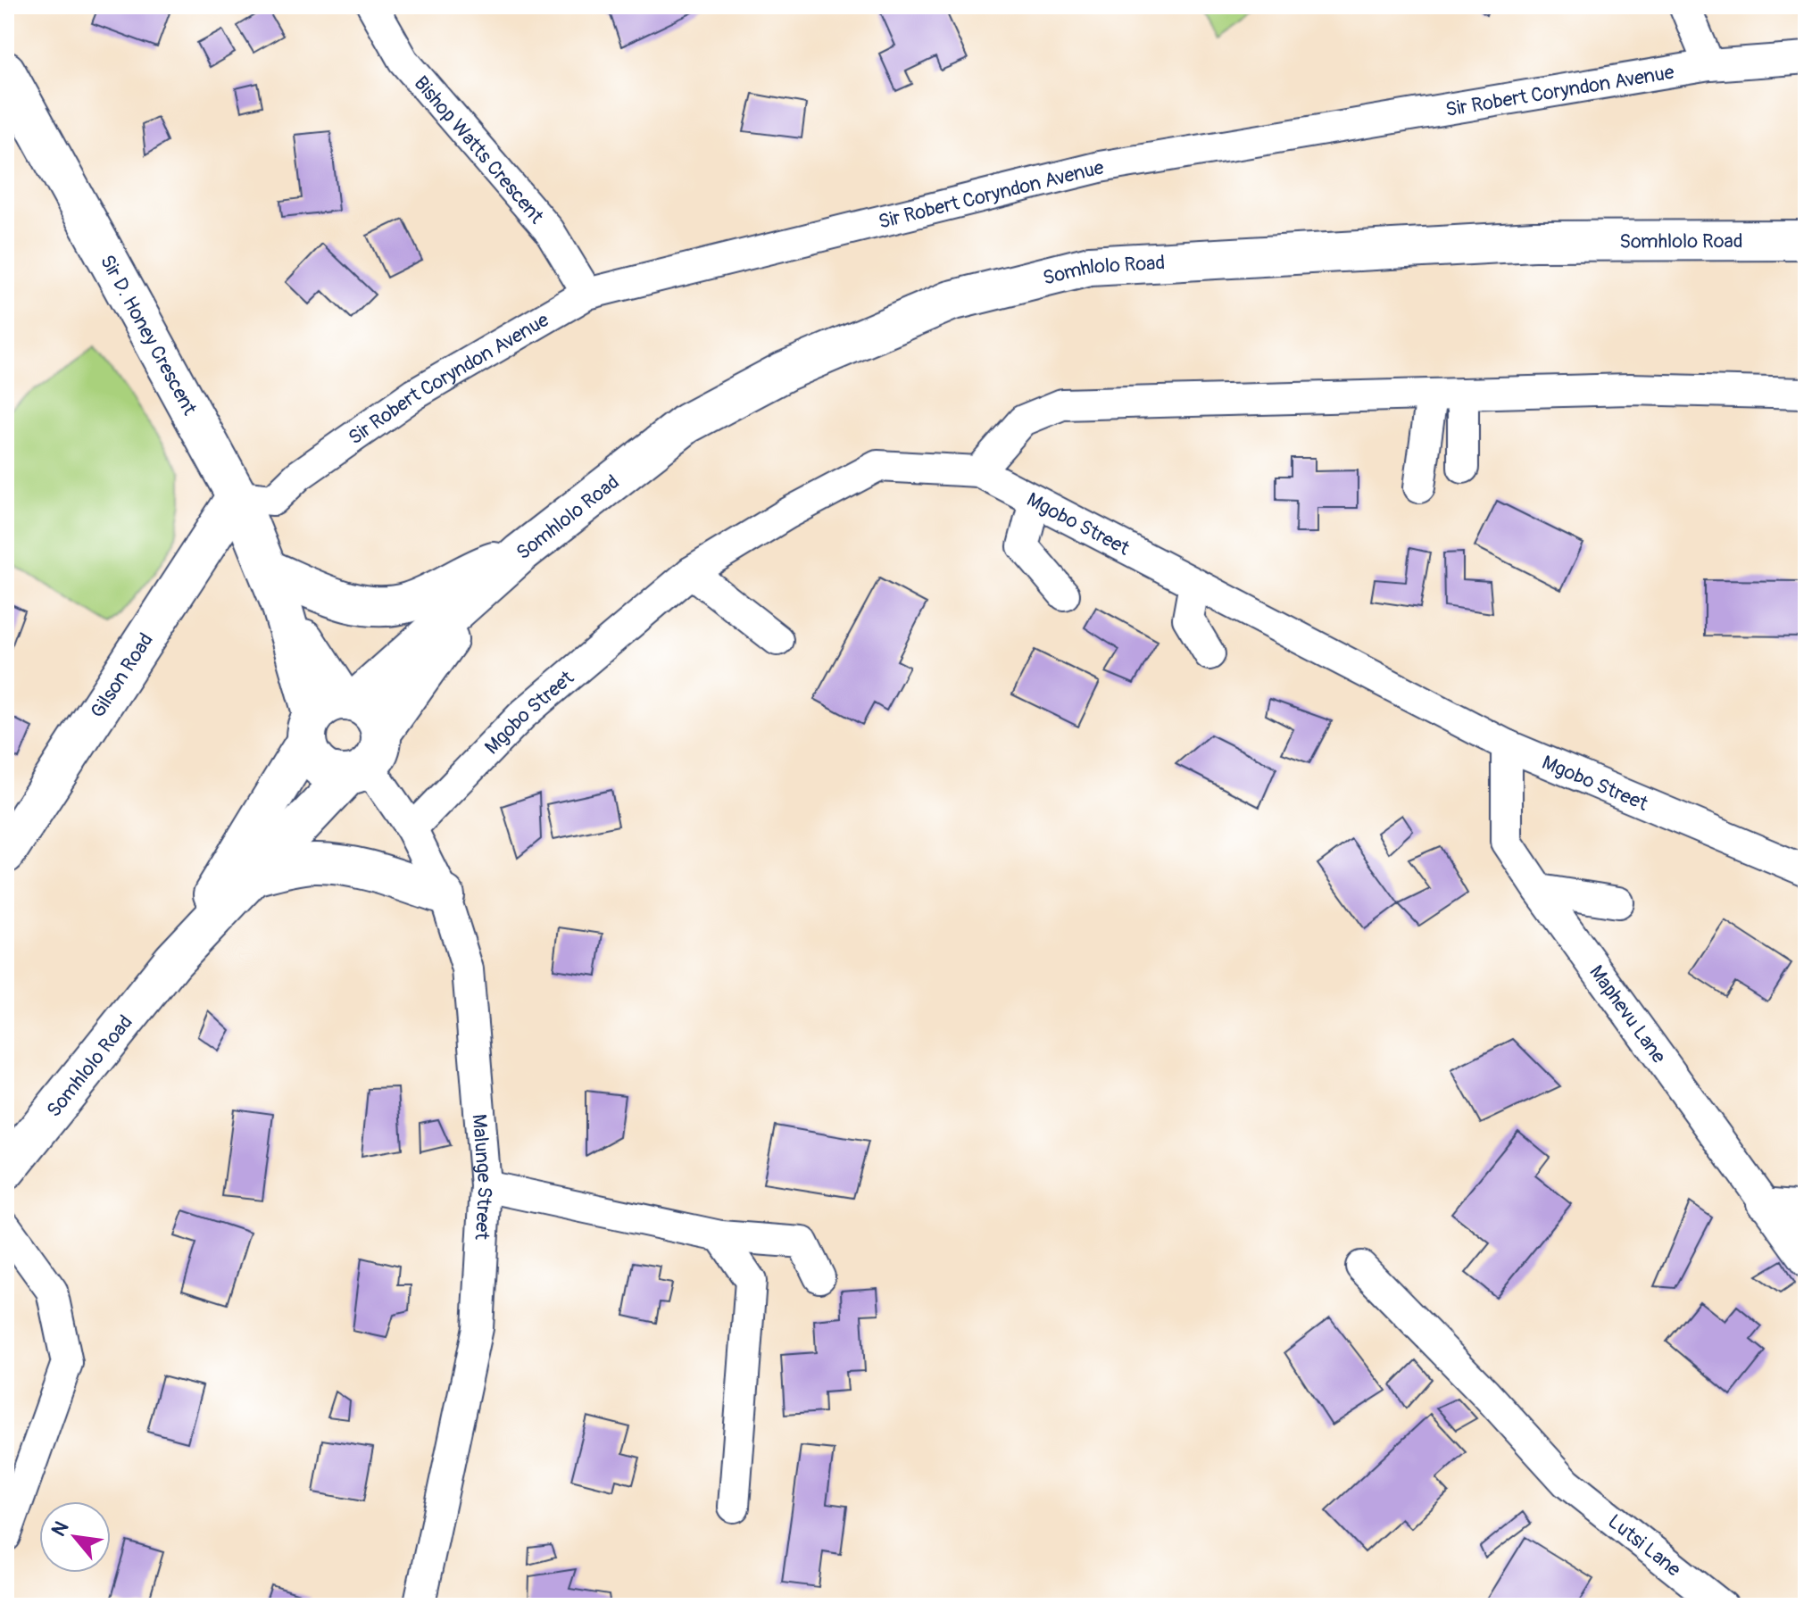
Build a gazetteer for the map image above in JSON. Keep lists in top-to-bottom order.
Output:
{
  "streets": {
    "main road": ["Somhlolo Road", "Sir D. Honey Crescent", "Gilson Road"],
    "street": [
      "Sir Robert Coryndon Avenue",
      "Bishop Watts Crescent",
      "Mgobo Street",
      "Maphevu Lane",
      "Malunge Street",
      "Lutsi Lane"
    ]
  },
  "crossings": [
    ["Sir Robert Coryndon Avenue", "Bishop Watts Crescent"],
    ["Sir Robert Coryndon Avenue", "Sir D. Honey Crescent"],
    ["Sir Robert Coryndon Avenue", "Gilson Road"],
    ["Somhlolo Road", "Sir D. Honey Crescent"],
    ["Somhlolo Road", "Malunge Street"],
    ["Sir D. Honey Crescent", "Gilson Road"],
    ["Sir D. Honey Crescent", "Malunge Street"],
    ["Mgobo Street", "Maphevu Lane"],
    ["Mgobo Street", "Malunge Street"]
  ],
  "north": "top left"
}
